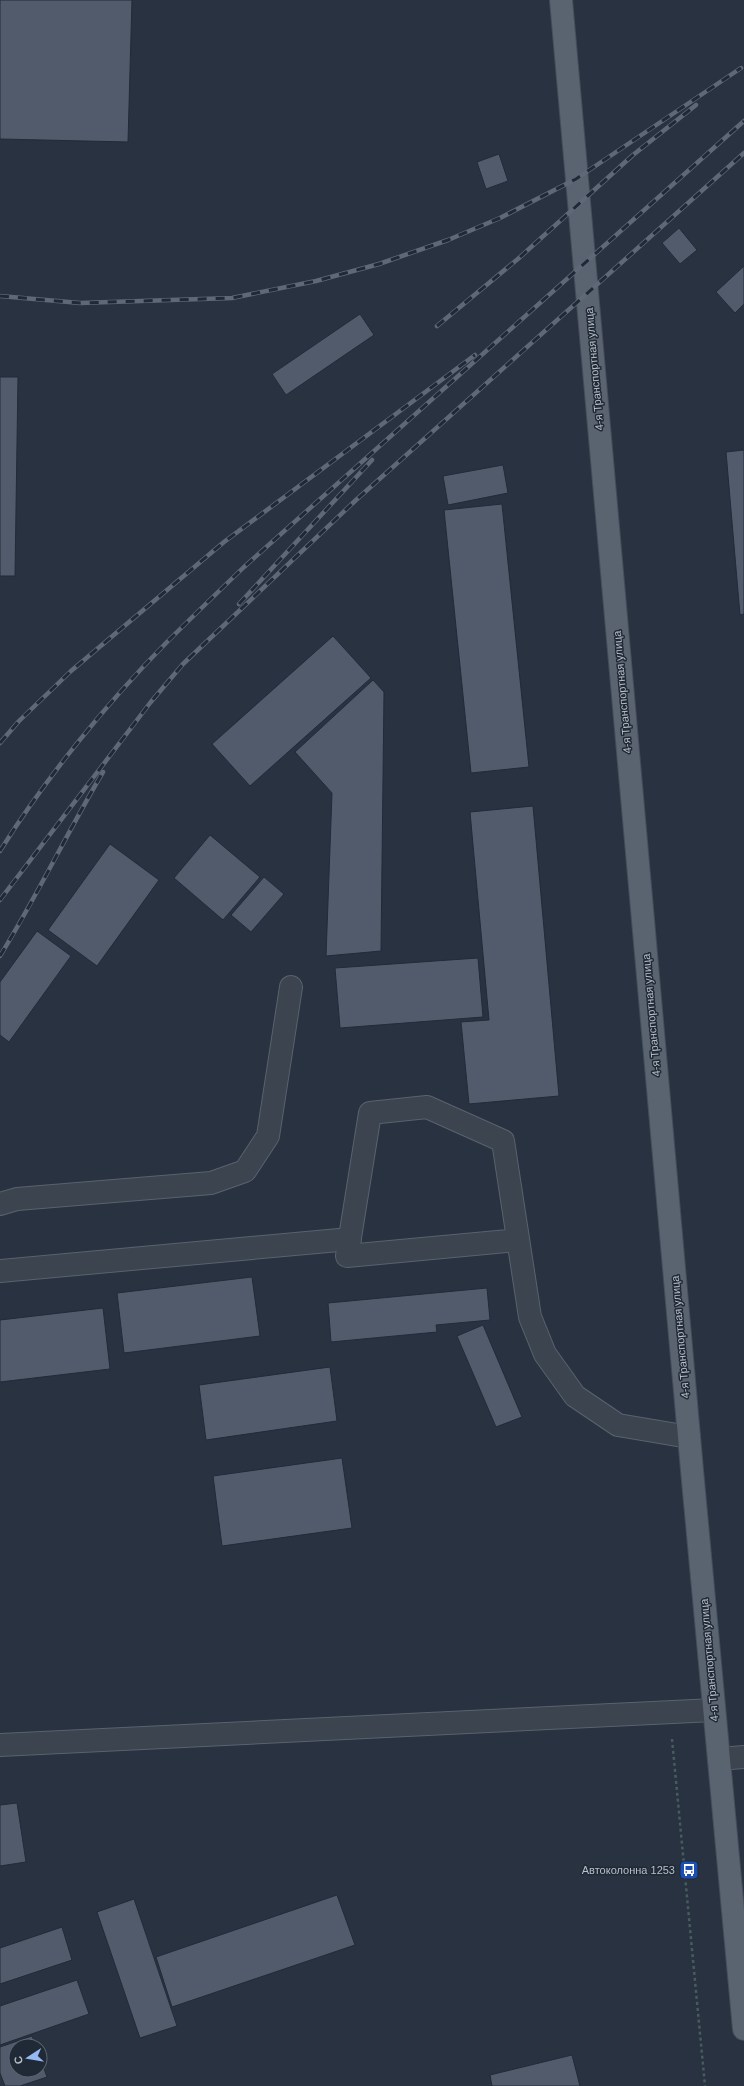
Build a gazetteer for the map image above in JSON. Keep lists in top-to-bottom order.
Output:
{
  "streets": {
    "main road": ["4-я Транспортная улица"]
  },
  "places": {
    "bus stop": ["Автоколонна 1253"]
  },
  "north": "left"
}
